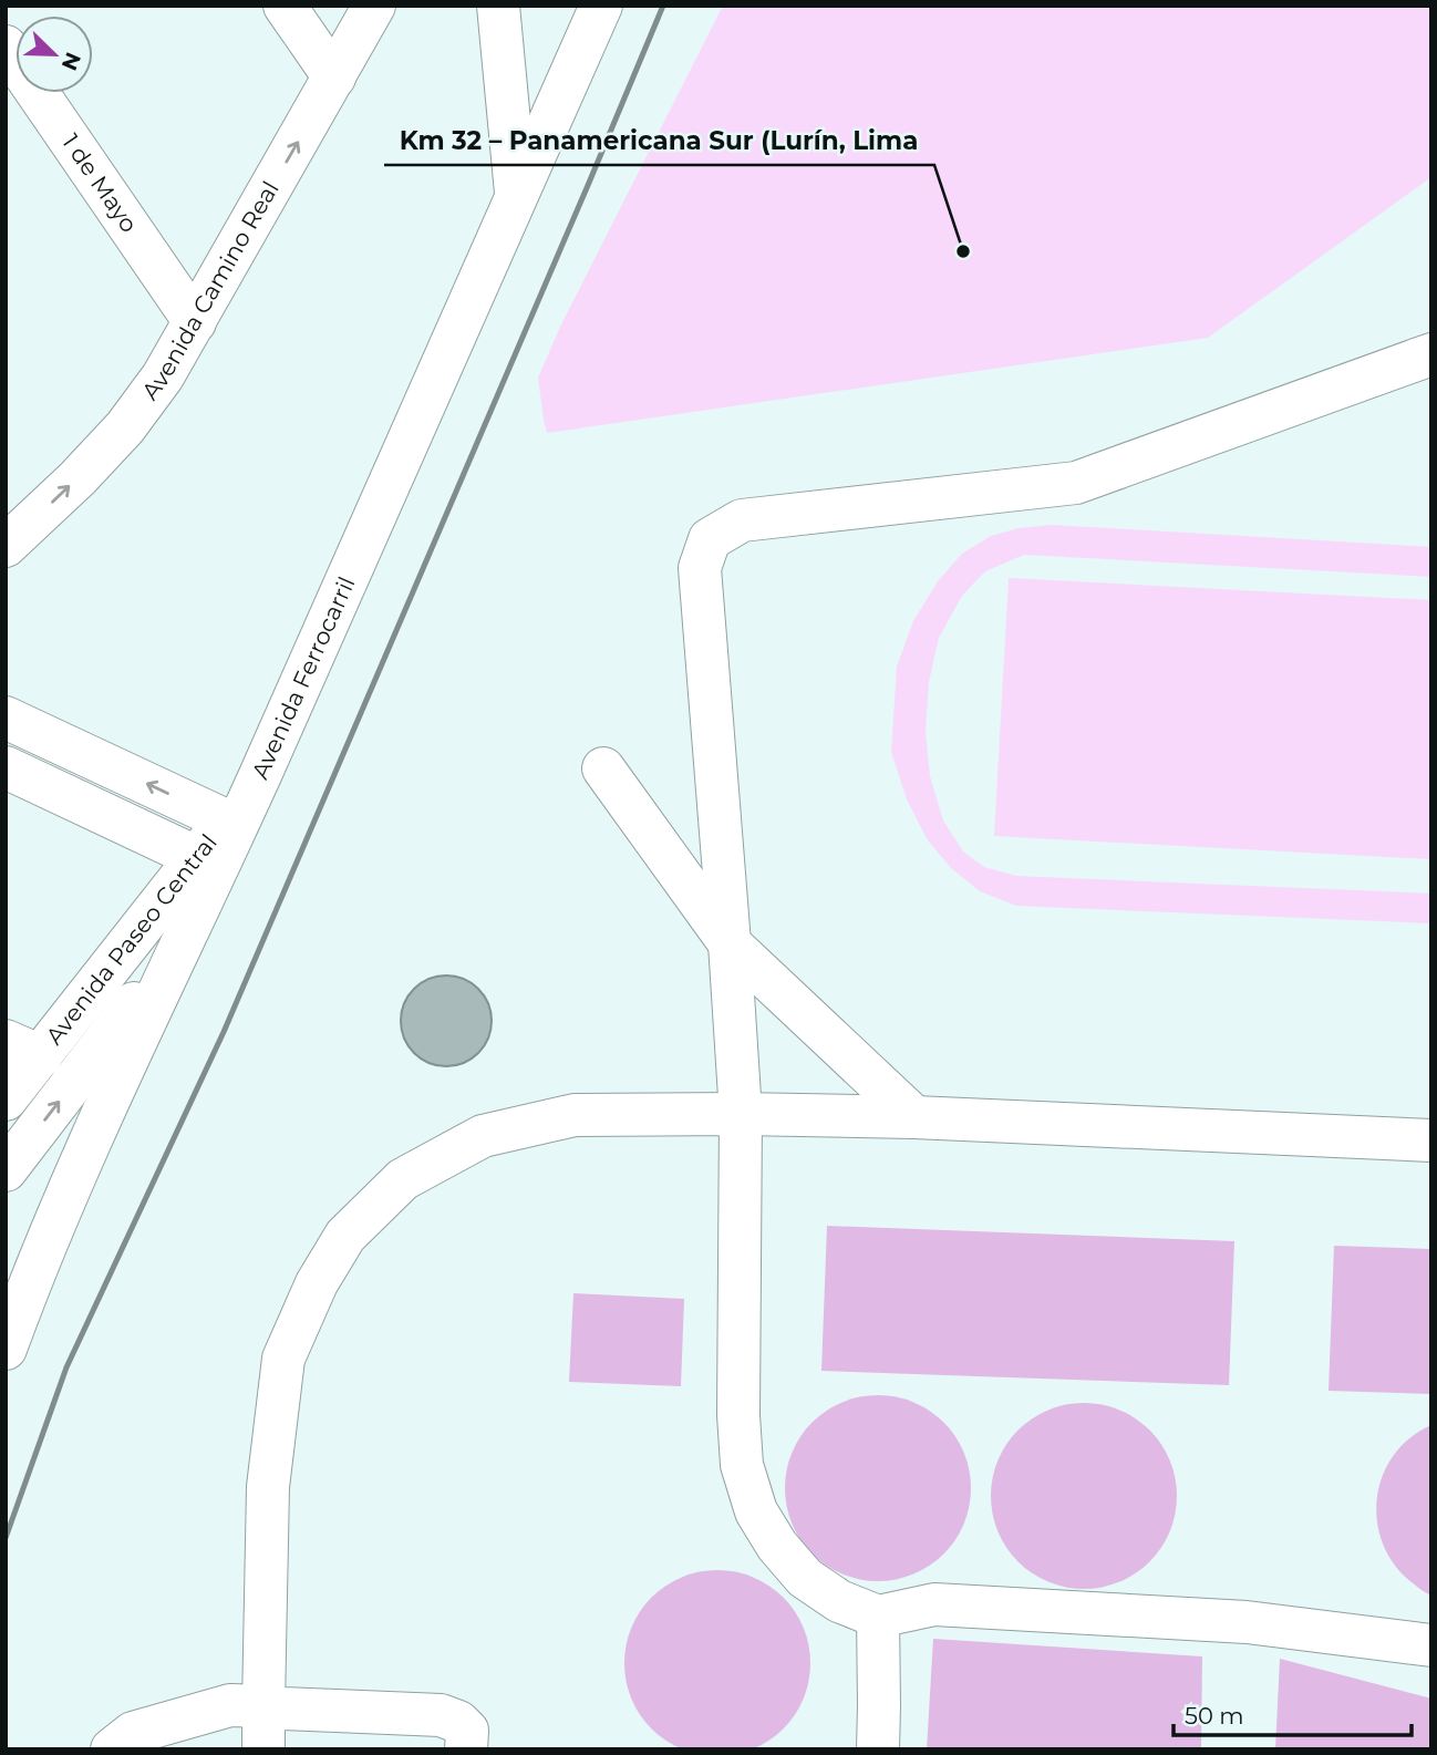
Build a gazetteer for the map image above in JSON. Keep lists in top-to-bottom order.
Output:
{
  "streets": {
    "street": [
      "1 de Mayo",
      "Avenida Camino Real",
      "Avenida Ferrocarril",
      "Avenida Paseo Central"
    ]
  },
  "crossings": [
    ["1 de Mayo", "Avenida Camino Real"],
    ["Avenida Ferrocarril", "Avenida Paseo Central"]
  ],
  "one_way": ["Avenida Camino Real"],
  "places": ["Km 32 – Panamericana Sur (Lurín, Lima"],
  "scale_bar": "50 m",
  "north": "bottom right"
}
